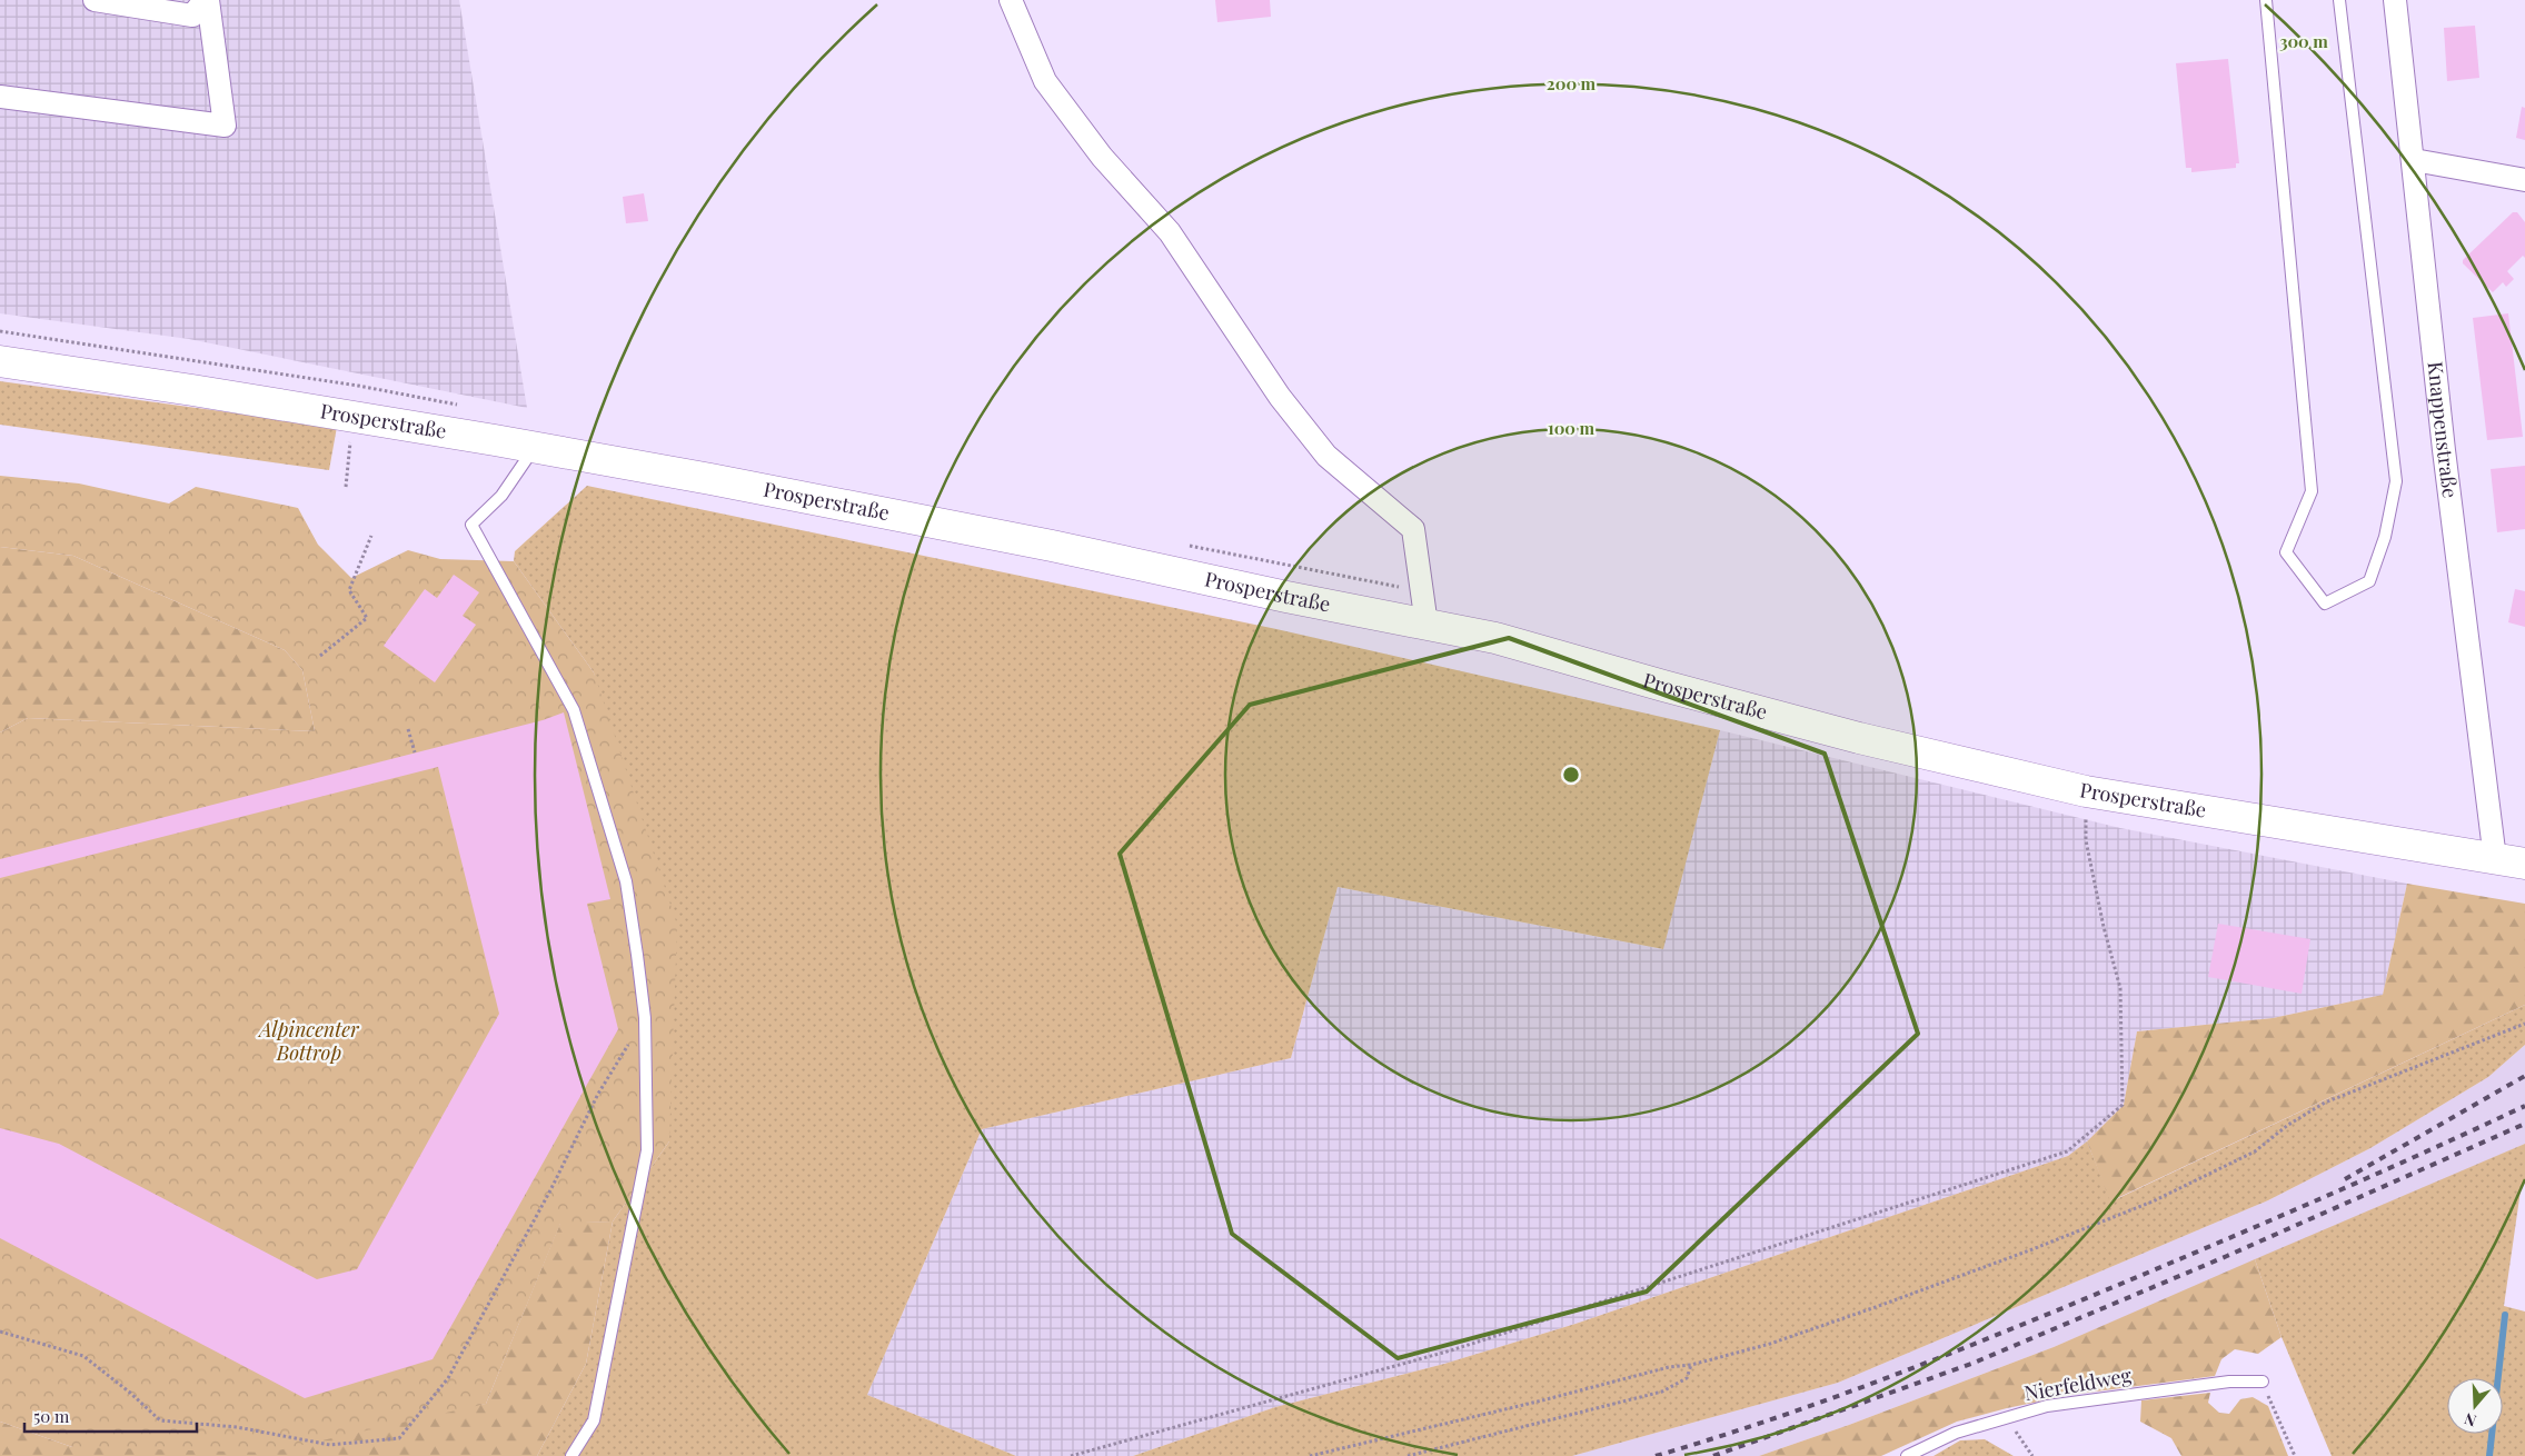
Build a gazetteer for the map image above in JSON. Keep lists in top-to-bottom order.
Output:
{
  "streets": {
    "main road": ["Prosperstraße"],
    "street": ["Knappenstraße"],
    "lane": ["Nierfeldweg"]
  },
  "crossings": [
    ["Prosperstraße", "Knappenstraße"]
  ],
  "parks": ["Alpincenter Bottrop"],
  "scale_bar": "50 m",
  "north": "bottom",
  "rings": ["300 m", "200 m", "100 m"]
}
